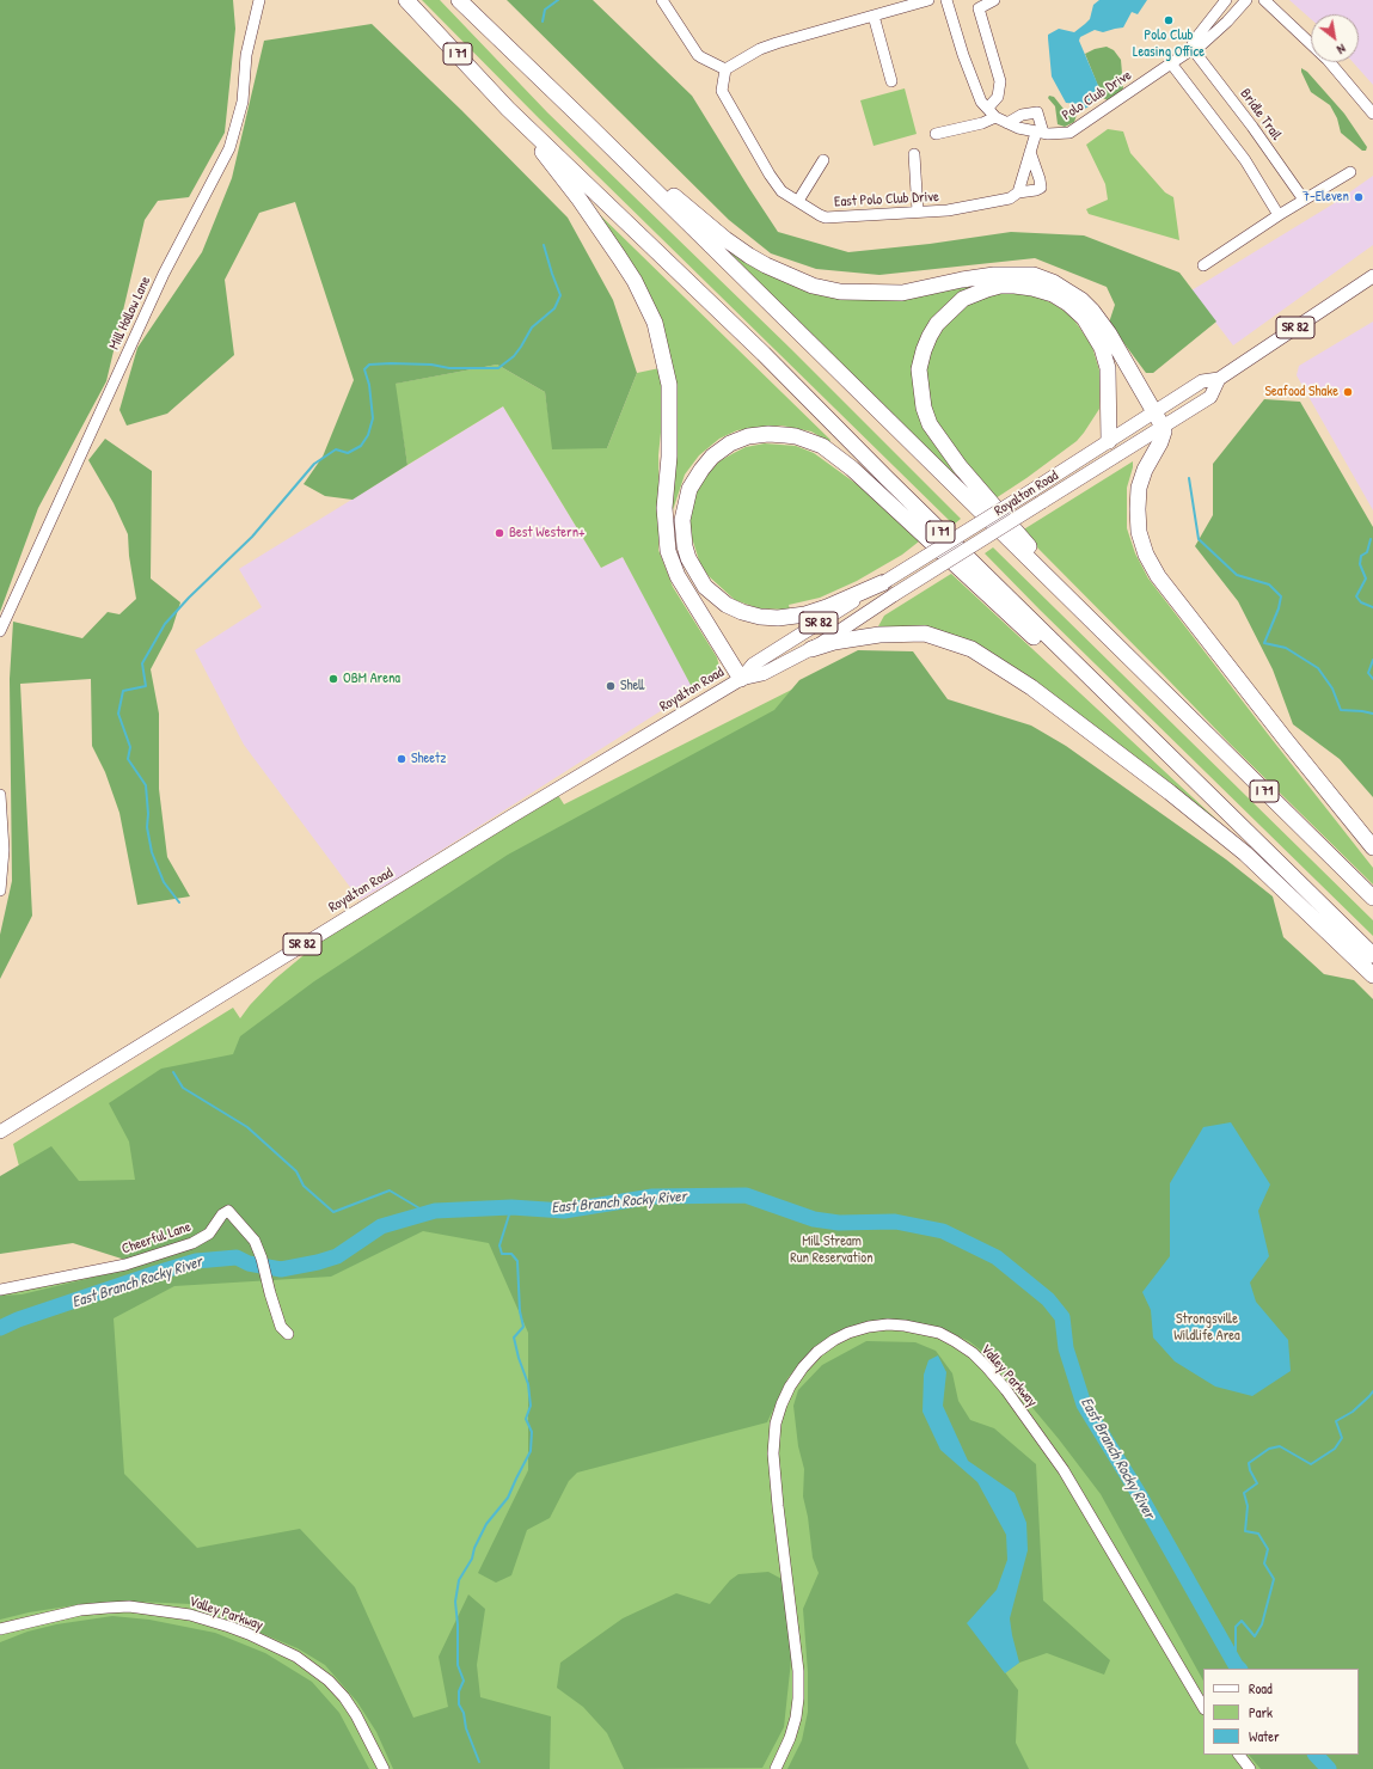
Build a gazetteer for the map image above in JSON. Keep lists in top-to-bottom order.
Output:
{
  "streets": {
    "highway": ["I 71"],
    "main road": ["SR 82", "Royalton Road"],
    "street": [
      "Polo Club Drive",
      "Bridle Trail",
      "East Polo Club Drive",
      "Mill Hollow Lane",
      "Cheerful Lane",
      "Valley Parkway"
    ]
  },
  "crossings": [
    ["Polo Club Drive", "Bridle Trail"]
  ],
  "water": ["East Branch Rocky River"],
  "parks": ["Mill Stream Run Reservation", "Strongsville Wildlife Area"],
  "places": [
    "Polo Club Leasing Office",
    "7-Eleven",
    "Seafood Shake",
    "Best Western+",
    "OBM Arena",
    "Shell",
    "Sheetz"
  ],
  "legend": ["Road", "Park", "Water"],
  "north": "bottom right"
}
